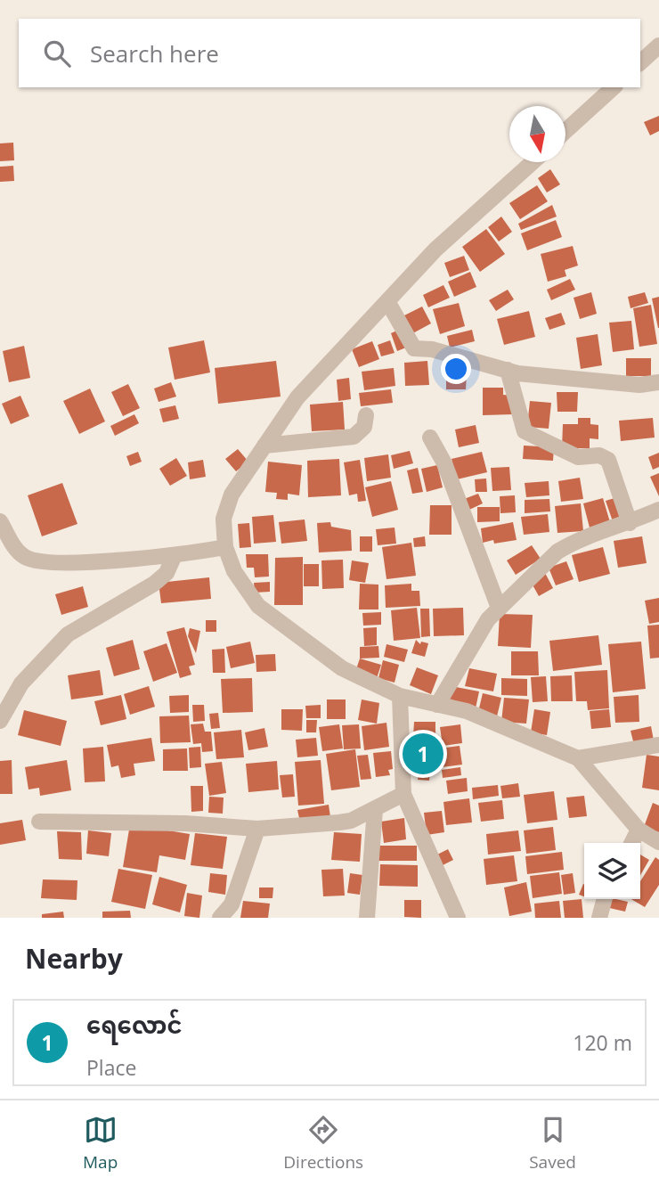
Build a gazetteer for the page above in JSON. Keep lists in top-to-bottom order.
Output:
{
  "north": "bottom",
  "page": {
    "search": "Search here",
    "pins": "1",
    "heading": "Nearby",
    "list": [
      {
        "mark": "1",
        "name": "ရေလောင်",
        "note": "Place",
        "value": "120 m"
      }
    ],
    "nav": ["Map", "Directions", "Saved"]
  }
}
